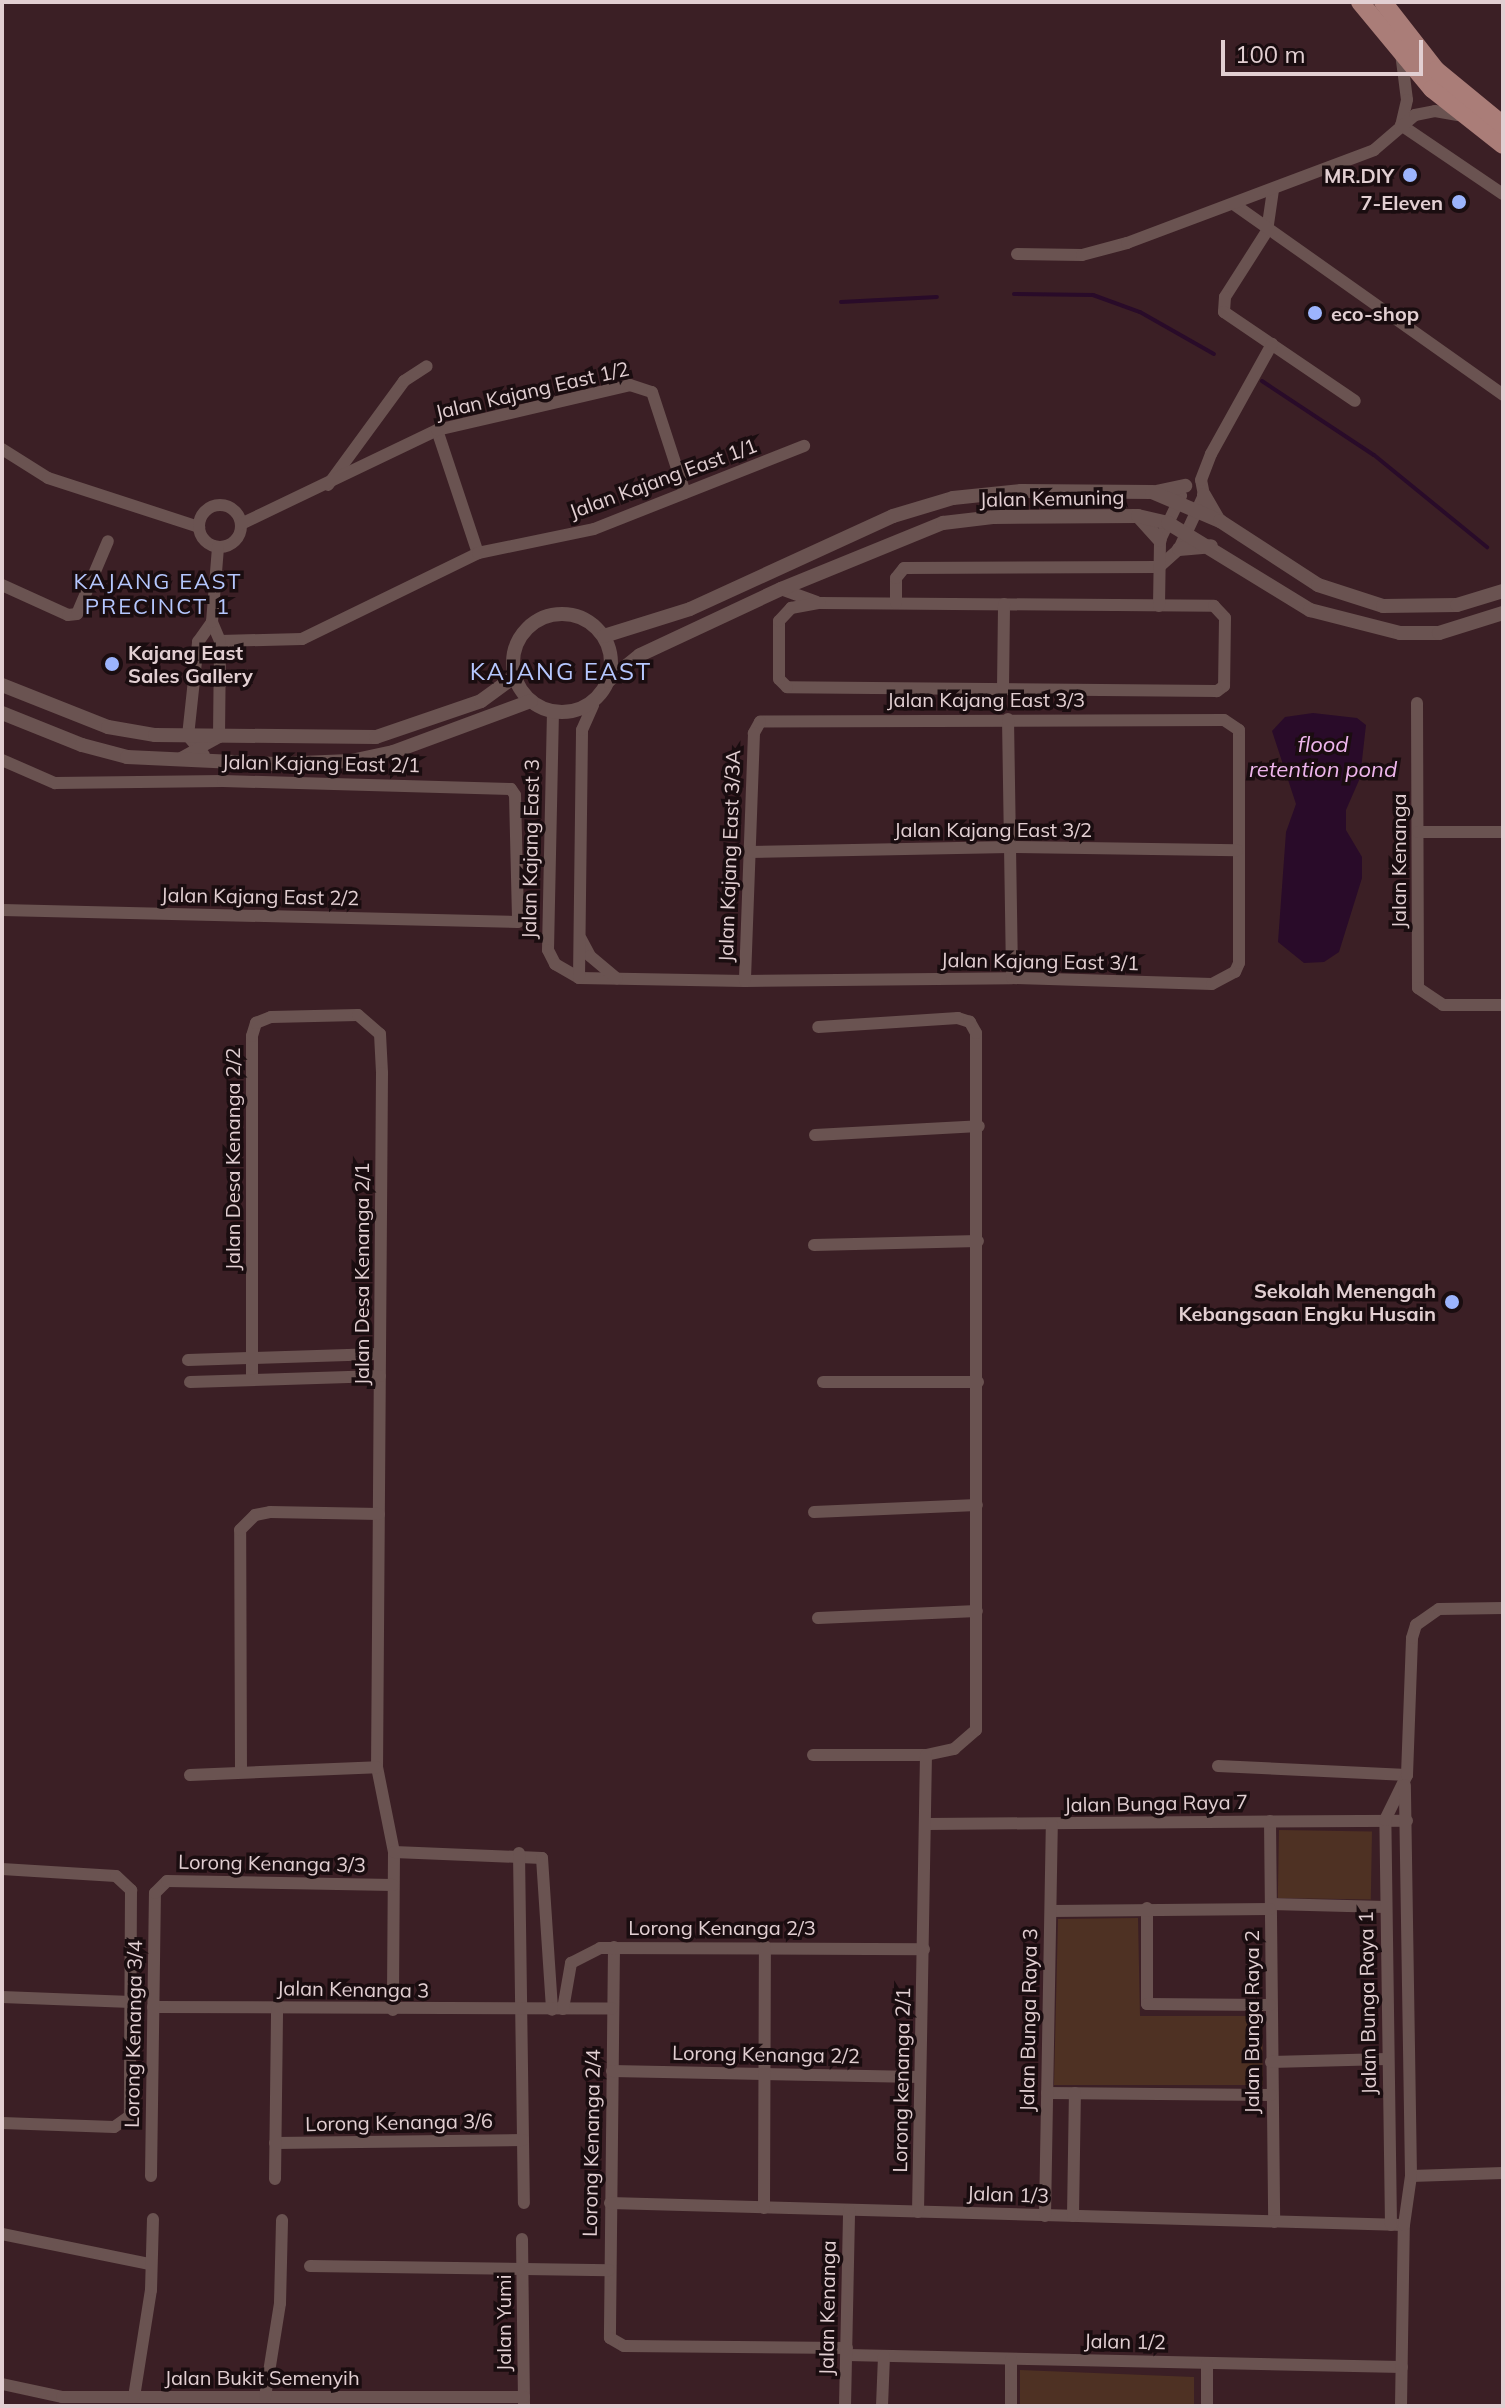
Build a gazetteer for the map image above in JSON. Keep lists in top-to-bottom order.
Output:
{
  "streets": {
    "street": [
      "Jalan Kajang East 1/2",
      "Jalan Kajang East 1/1",
      "Jalan Kemuning",
      "Jalan Kajang East 3/3",
      "Jalan Kajang East 2/1",
      "Jalan Kajang East 3/2",
      "Jalan Kajang East 3",
      "Jalan Kajang East 3/3A",
      "Jalan Kenanga",
      "Jalan Kajang East 2/2",
      "Jalan Kajang East 3/1",
      "Jalan Desa Kenanga 2/2",
      "Jalan Desa Kenanga 2/1",
      "Jalan Bunga Raya 7",
      "Lorong Kenanga 3/3",
      "Lorong Kenanga 2/3",
      "Jalan Kenanga 3",
      "Jalan Bunga Raya 1",
      "Jalan Bunga Raya 3",
      "Jalan Bunga Raya 2",
      "Lorong Kenanga 3/4",
      "Lorong Kenanga 2/2",
      "Lorong kenanga 2/1",
      "Lorong Kenanga 3/6",
      "Lorong Kenanga 2/4",
      "Jalan 1/3",
      "Jalan Yumi",
      "Jalan 1/2",
      "Jalan Bukit Semenyih"
    ]
  },
  "crossings": [
    ["Jalan Kajang East 1/2", "Jalan Kajang East 1/1"],
    ["Jalan Kemuning", "Jalan Kajang East 3"],
    ["Jalan Kajang East 3/3", "Jalan Kajang East 3/3A"],
    ["Jalan Kajang East 3/3", "Jalan Kajang East 3/1"],
    ["Jalan Kajang East 2/1", "Jalan Kajang East 2/2"],
    ["Jalan Kajang East 3/2", "Jalan Kajang East 3/3A"],
    ["Jalan Kajang East 3/2", "Jalan Kajang East 3/1"],
    ["Jalan Kajang East 3", "Jalan Kajang East 3/1"],
    ["Jalan Kajang East 3/3A", "Jalan Kajang East 3/1"],
    ["Jalan Kenanga", "Jalan 1/3"],
    ["Jalan Kenanga", "Jalan 1/2"],
    ["Jalan Desa Kenanga 2/2", "Jalan Desa Kenanga 2/1"],
    ["Jalan Desa Kenanga 2/1", "Lorong Kenanga 3/3"],
    ["Jalan Desa Kenanga 2/1", "Jalan Kenanga 3"],
    ["Jalan Bunga Raya 7", "Jalan Bunga Raya 1"],
    ["Jalan Bunga Raya 7", "Jalan Bunga Raya 3"],
    ["Jalan Bunga Raya 7", "Jalan Bunga Raya 2"],
    ["Lorong Kenanga 3/3", "Lorong Kenanga 3/4"],
    ["Lorong Kenanga 2/3", "Jalan Kenanga 3"],
    ["Lorong Kenanga 2/3", "Lorong kenanga 2/1"],
    ["Lorong Kenanga 2/3", "Lorong Kenanga 2/4"],
    ["Jalan Kenanga 3", "Lorong Kenanga 3/4"],
    ["Jalan Kenanga 3", "Lorong Kenanga 2/4"],
    ["Jalan Bunga Raya 1", "Jalan 1/3"],
    ["Jalan Bunga Raya 3", "Jalan 1/3"],
    ["Jalan Bunga Raya 2", "Jalan 1/3"],
    ["Lorong Kenanga 2/2", "Lorong kenanga 2/1"],
    ["Lorong Kenanga 2/2", "Lorong Kenanga 2/4"],
    ["Lorong kenanga 2/1", "Jalan 1/3"],
    ["Lorong Kenanga 2/4", "Jalan 1/3"],
    ["Lorong Kenanga 2/4", "Jalan 1/2"],
    ["Jalan Yumi", "Jalan Bukit Semenyih"]
  ],
  "districts": ["KAJANG EAST PRECINCT 1", "KAJANG EAST"],
  "water": ["flood retention pond"],
  "places": [
    "MR.DIY",
    "7-Eleven",
    "eco-shop",
    "Kajang East Sales Gallery",
    "Sekolah Menengah Kebangsaan Engku Husain"
  ],
  "scale_bar": "100 m"
}
